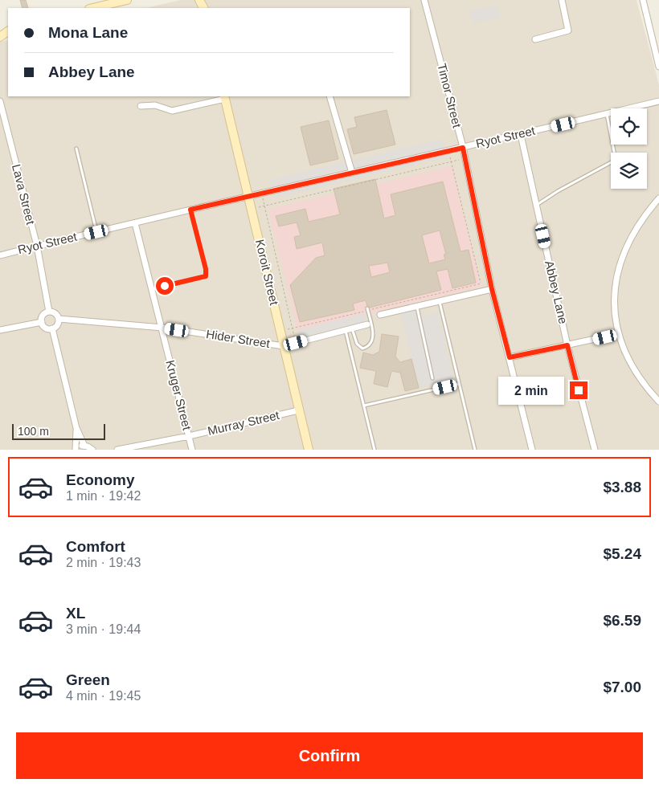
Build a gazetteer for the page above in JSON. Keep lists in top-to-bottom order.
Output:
{
  "streets": {
    "street": [
      "Timor Street",
      "Ryot Street",
      "Lava Street",
      "Koroit Street",
      "Abbey Lane",
      "Hider Street",
      "Kruger Street",
      "Murray Street"
    ]
  },
  "crossings": [
    ["Timor Street", "Ryot Street"],
    ["Ryot Street", "Lava Street"],
    ["Ryot Street", "Koroit Street"],
    ["Ryot Street", "Abbey Lane"],
    ["Ryot Street", "Kruger Street"],
    ["Lava Street", "Hider Street"],
    ["Koroit Street", "Hider Street"],
    ["Koroit Street", "Murray Street"],
    ["Hider Street", "Kruger Street"],
    ["Kruger Street", "Murray Street"]
  ],
  "scale_bar": "100 m",
  "page": {
    "banner": ["Mona Lane", "Abbey Lane"],
    "bubble": "2 min",
    "scale": "100 m",
    "list": [
      {
        "name": "Economy",
        "note": "1 min · 19:42",
        "value": "$3.88"
      },
      {
        "name": "Comfort",
        "note": "2 min · 19:43",
        "value": "$5.24"
      },
      {
        "name": "XL",
        "note": "3 min · 19:44",
        "value": "$6.59"
      },
      {
        "name": "Green",
        "note": "4 min · 19:45",
        "value": "$7.00"
      }
    ],
    "buttons": "Confirm"
  }
}
